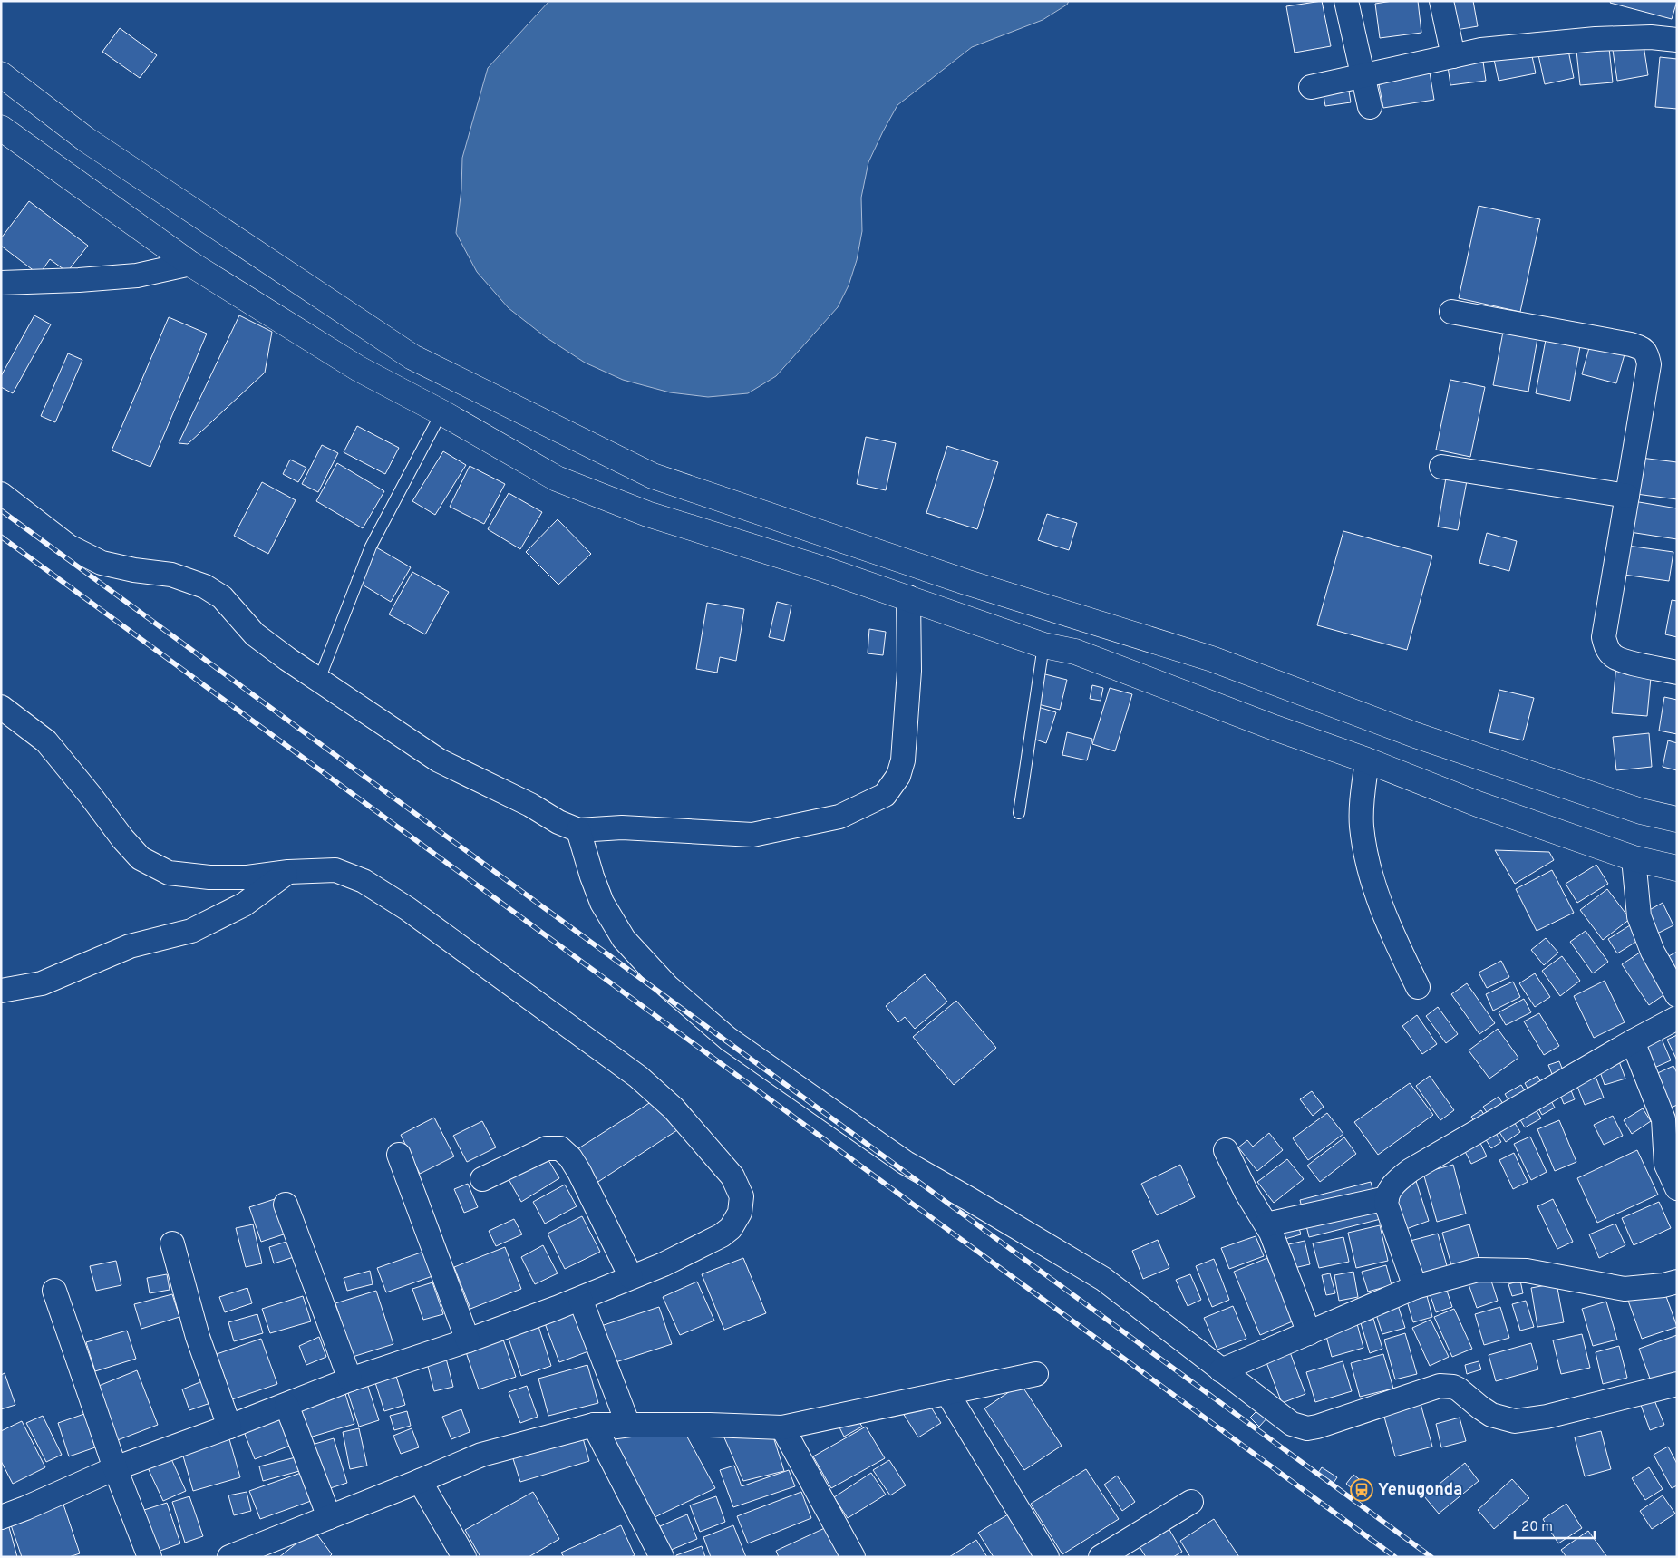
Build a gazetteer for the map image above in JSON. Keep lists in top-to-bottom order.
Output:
{
  "places": {
    "station": ["Yenugonda"]
  },
  "scale_bar": "20 m"
}
